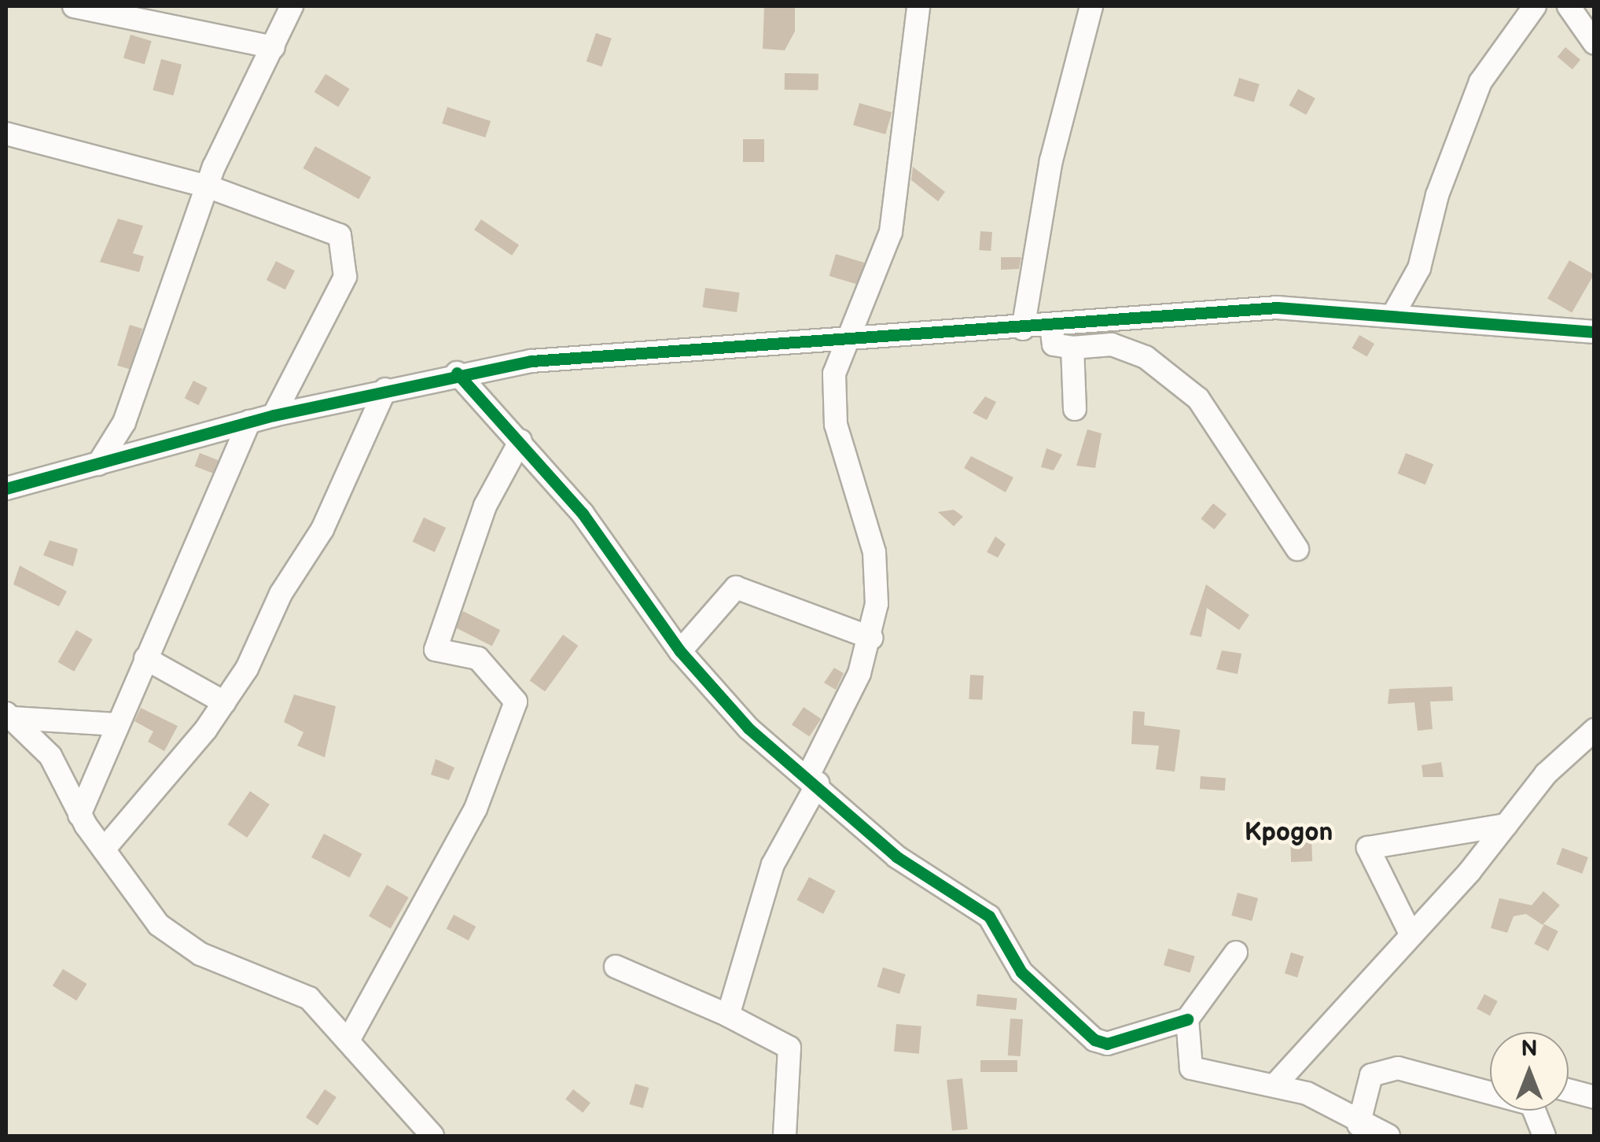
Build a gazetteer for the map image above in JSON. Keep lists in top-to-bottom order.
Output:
{
  "districts": ["Kpogon"],
  "north": "top"
}
